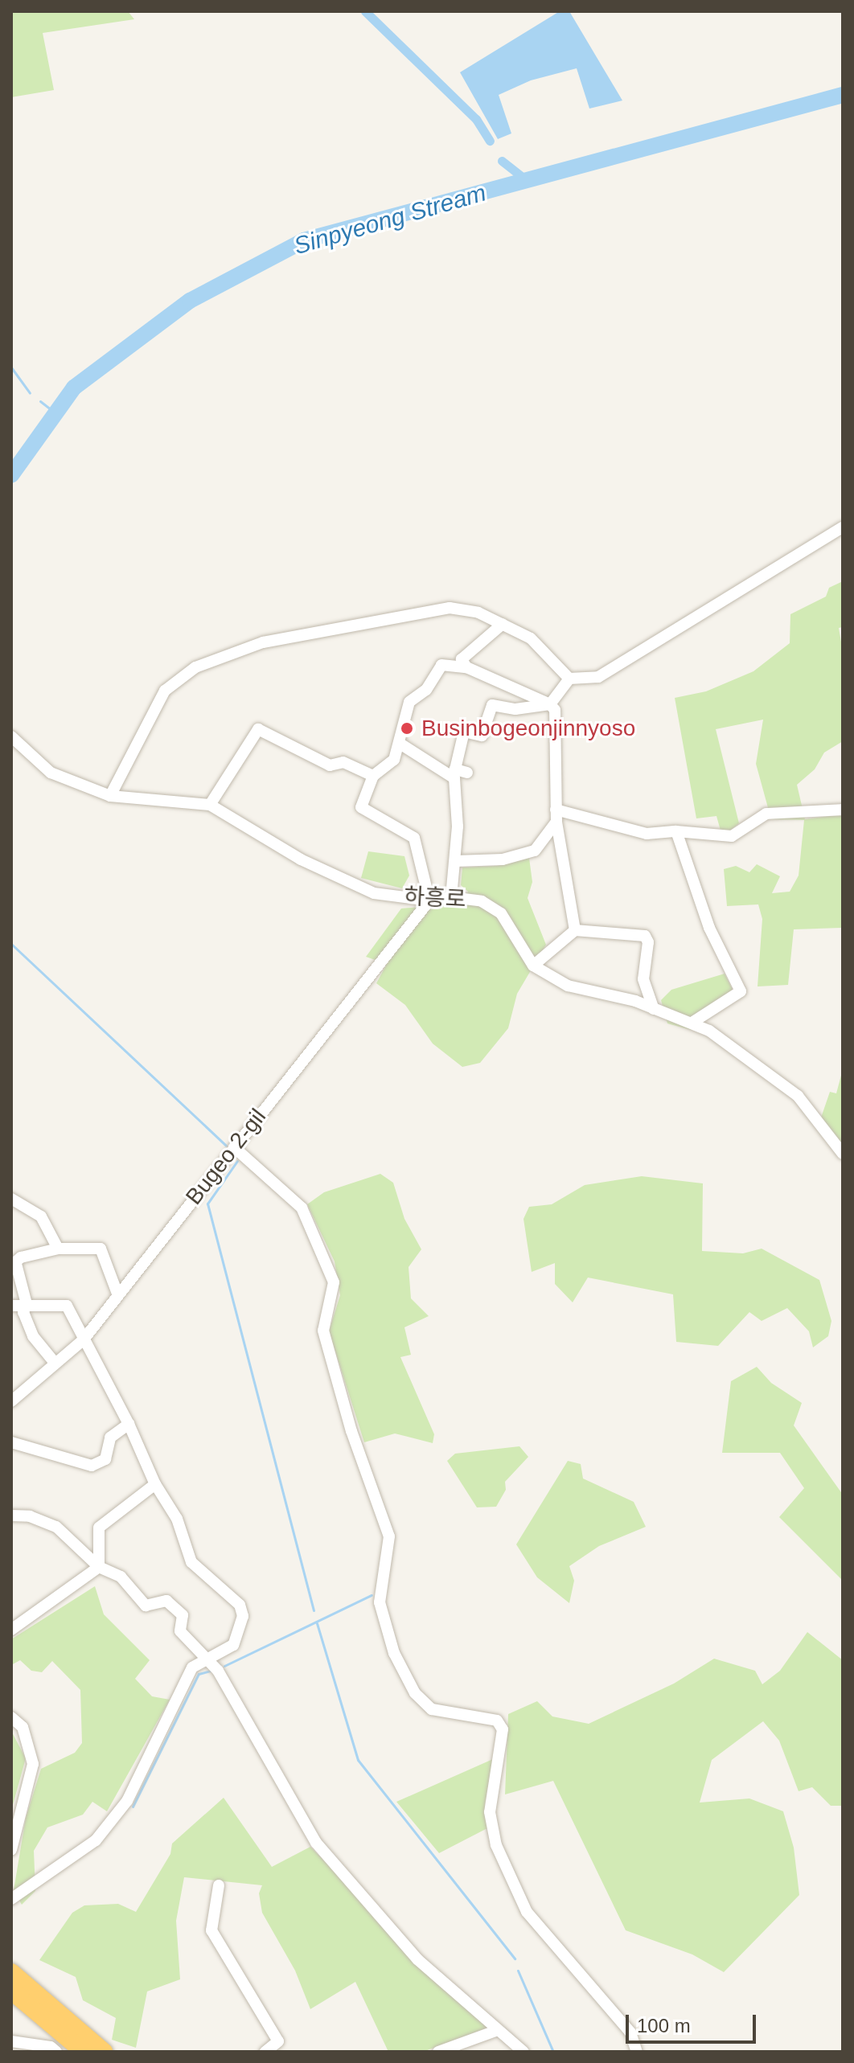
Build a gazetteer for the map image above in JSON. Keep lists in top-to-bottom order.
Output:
{
  "streets": {
    "street": ["하흥로", "Bugeo 2-gil"]
  },
  "crossings": [
    ["하흥로", "Bugeo 2-gil"]
  ],
  "water": ["Sinpyeong Stream"],
  "places": ["Businbogeonjinnyoso"],
  "scale_bar": "100 m"
}
